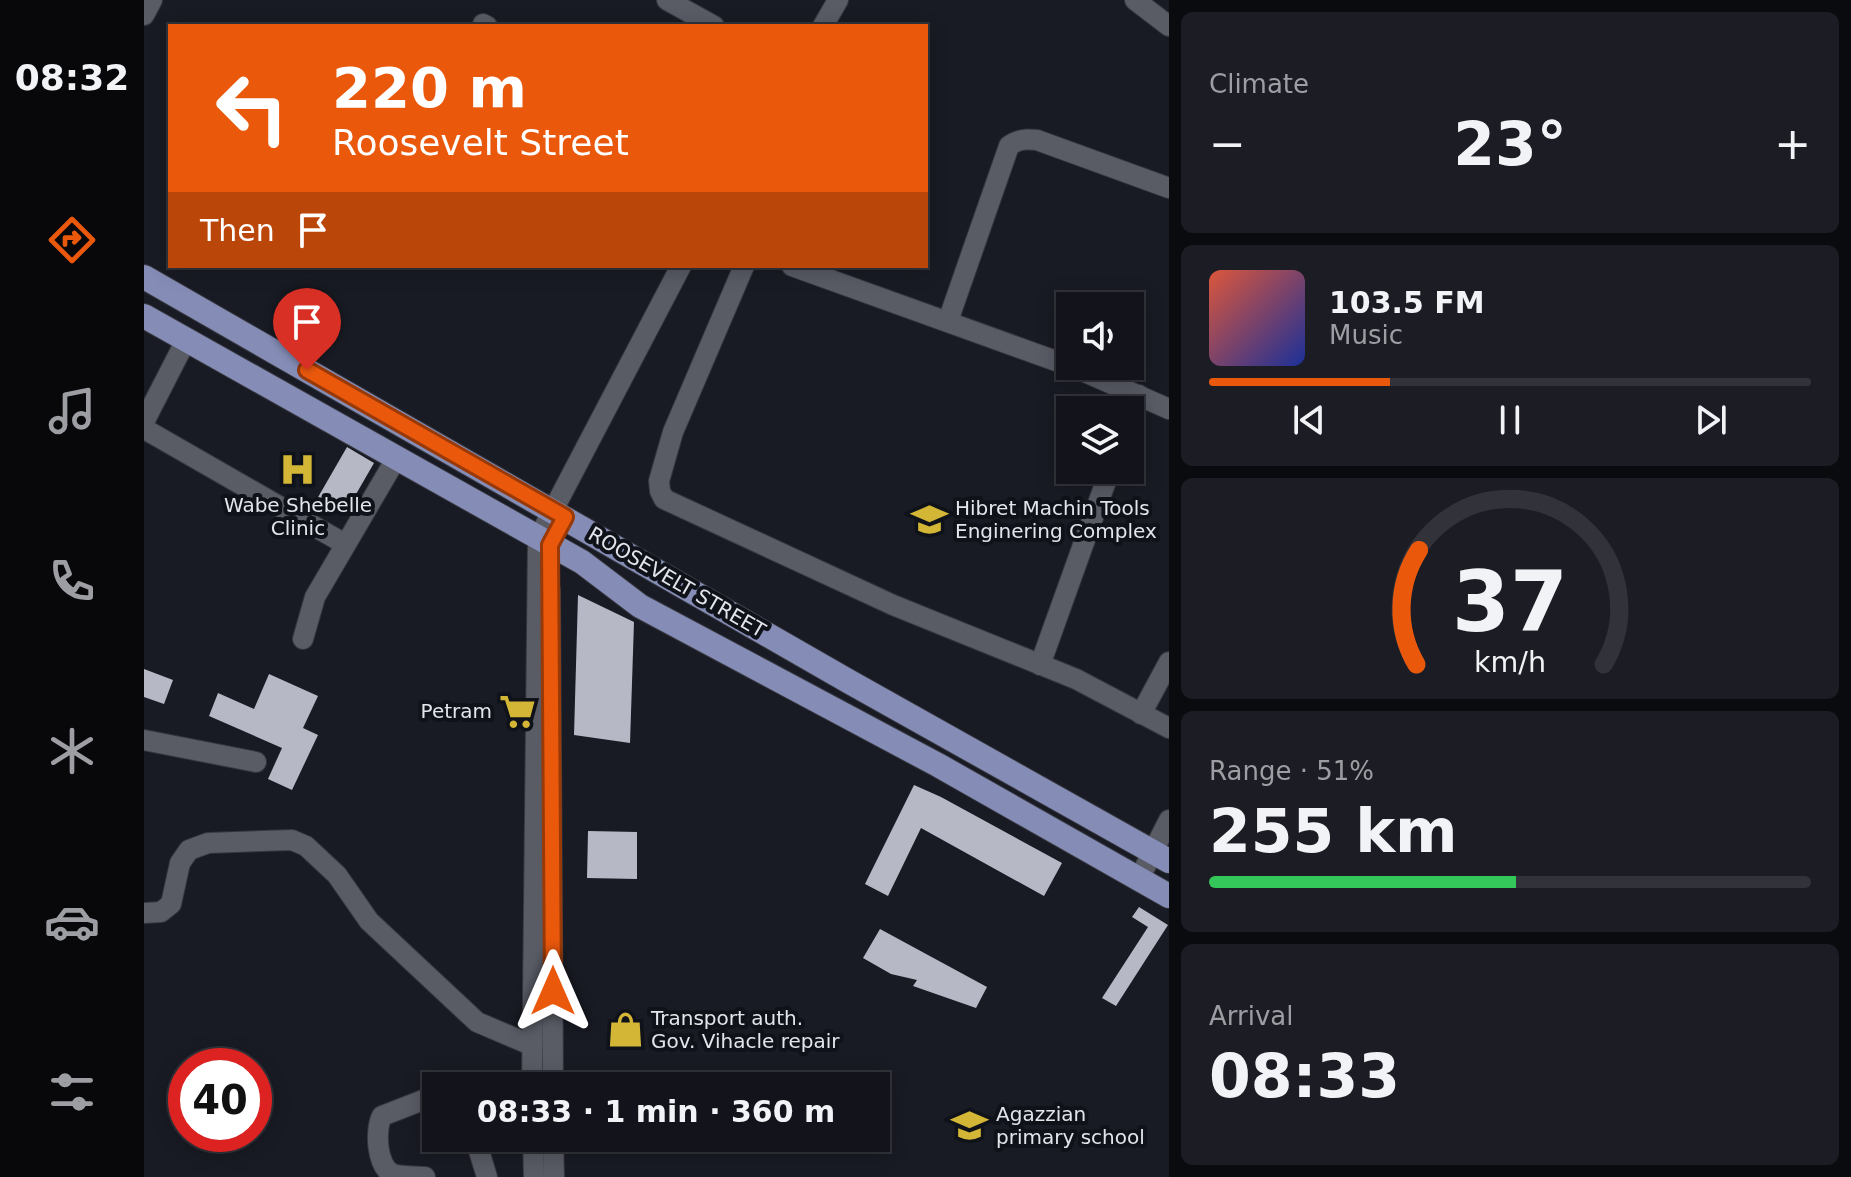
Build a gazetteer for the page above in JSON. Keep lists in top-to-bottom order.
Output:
{
  "streets": {
    "main road": ["ROOSEVELT STREET"]
  },
  "places": {
    "hospital": ["Wabe Shebelle Clinic"],
    "school or university": ["Hibret Machin Tools Enginering Complex", "Agazzian primary school"],
    "supermarket": ["Petram"],
    "shop": ["Transport auth. Gov. Vihacle repair"]
  },
  "page": {
    "tabs": "08:32",
    "tile": [
      "Climate",
      ["Range · 51%", "255 km"],
      ["Arrival", "08:33"]
    ],
    "turn": ["220 m", "Roosevelt Street"],
    "heat": ["−", "23°", "+"],
    "then": "Then",
    "song": ["103.5 FM", "Music"],
    "limit": "40",
    "trip": "08:33 · 1 min · 360 m",
    "gauge": ["37", "km/h"]
  }
}
